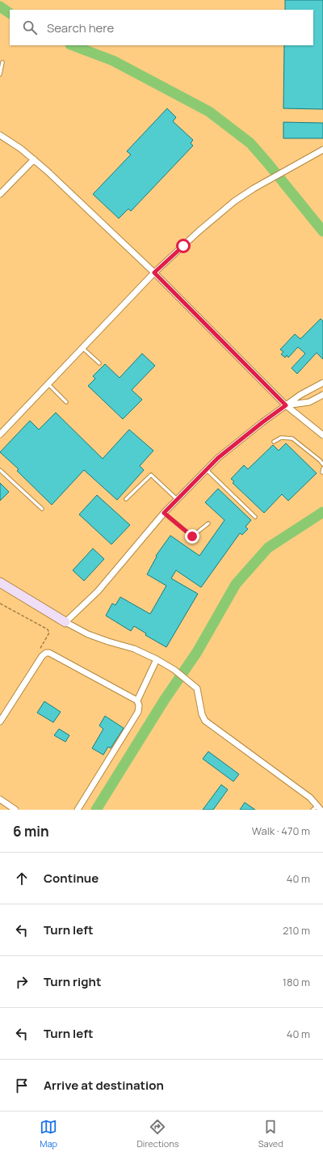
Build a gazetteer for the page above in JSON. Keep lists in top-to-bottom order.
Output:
{
  "page": {
    "search": "Search here",
    "heading": ["6 min", "Walk · 470 m"],
    "list": [
      ["Continue", "40 m"],
      ["Turn left", "210 m"],
      ["Turn right", "180 m"],
      ["Turn left", "40 m"],
      "Arrive at destination"
    ],
    "nav": ["Map", "Directions", "Saved"]
  }
}
